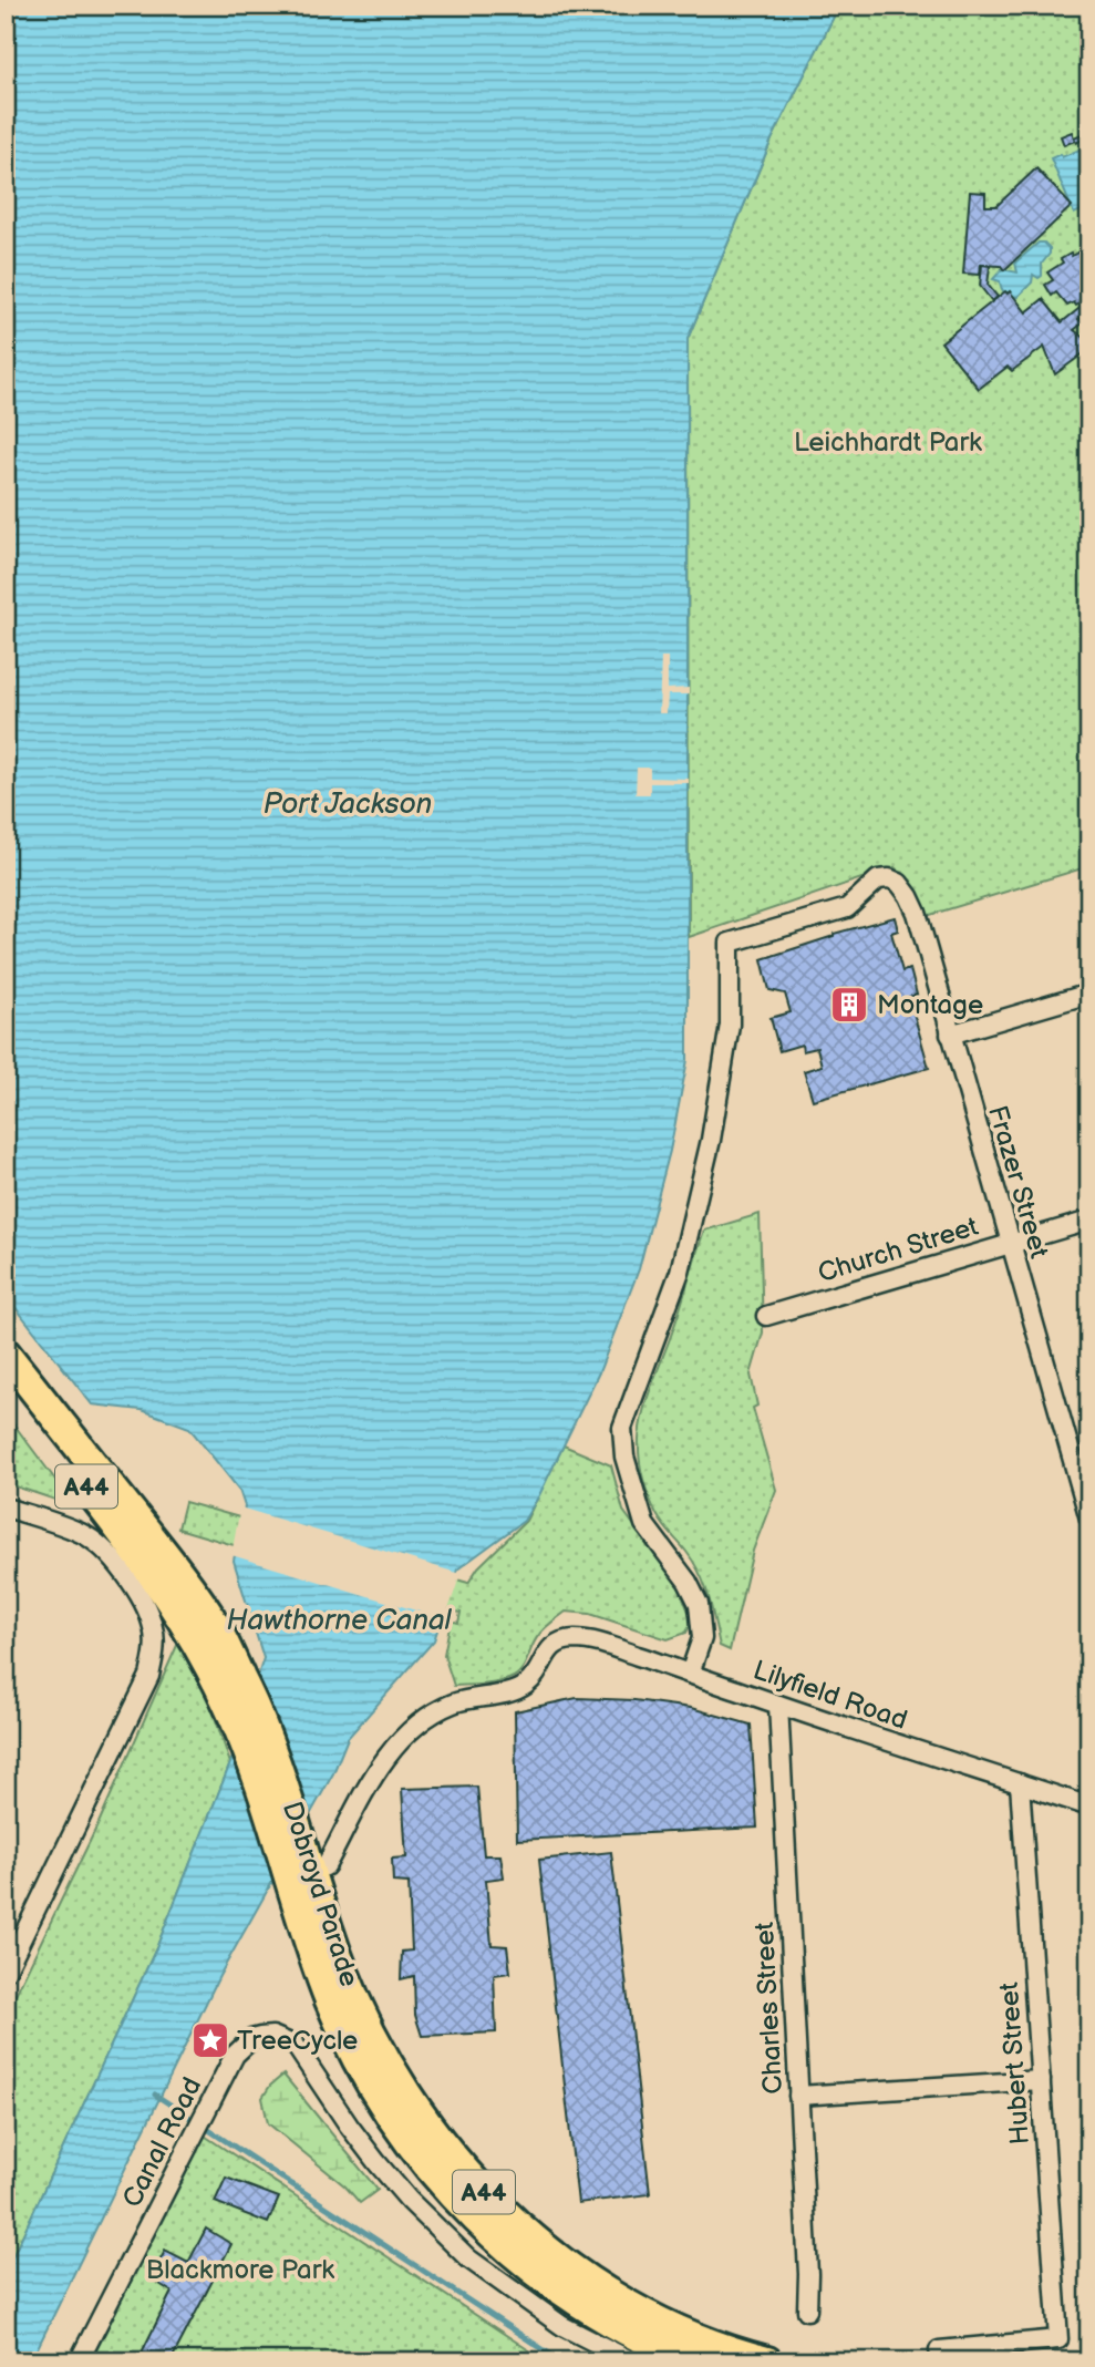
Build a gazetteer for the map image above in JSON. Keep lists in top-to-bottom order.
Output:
{
  "streets": {
    "highway": ["A44", "Dobroyd Parade"],
    "street": [
      "Frazer Street",
      "Church Street",
      "Lilyfield Road",
      "Charles Street",
      "Hubert Street",
      "Canal Road"
    ]
  },
  "crossings": [
    ["Frazer Street", "Church Street"],
    ["Frazer Street", "Lilyfield Road"],
    ["Lilyfield Road", "Charles Street"],
    ["Lilyfield Road", "Hubert Street"]
  ],
  "water": ["Port Jackson", "Hawthorne Canal"],
  "parks": ["Leichhardt Park", "Blackmore Park"],
  "places": {
    "building": ["Montage"],
    "place": ["TreeCycle"]
  }
}
